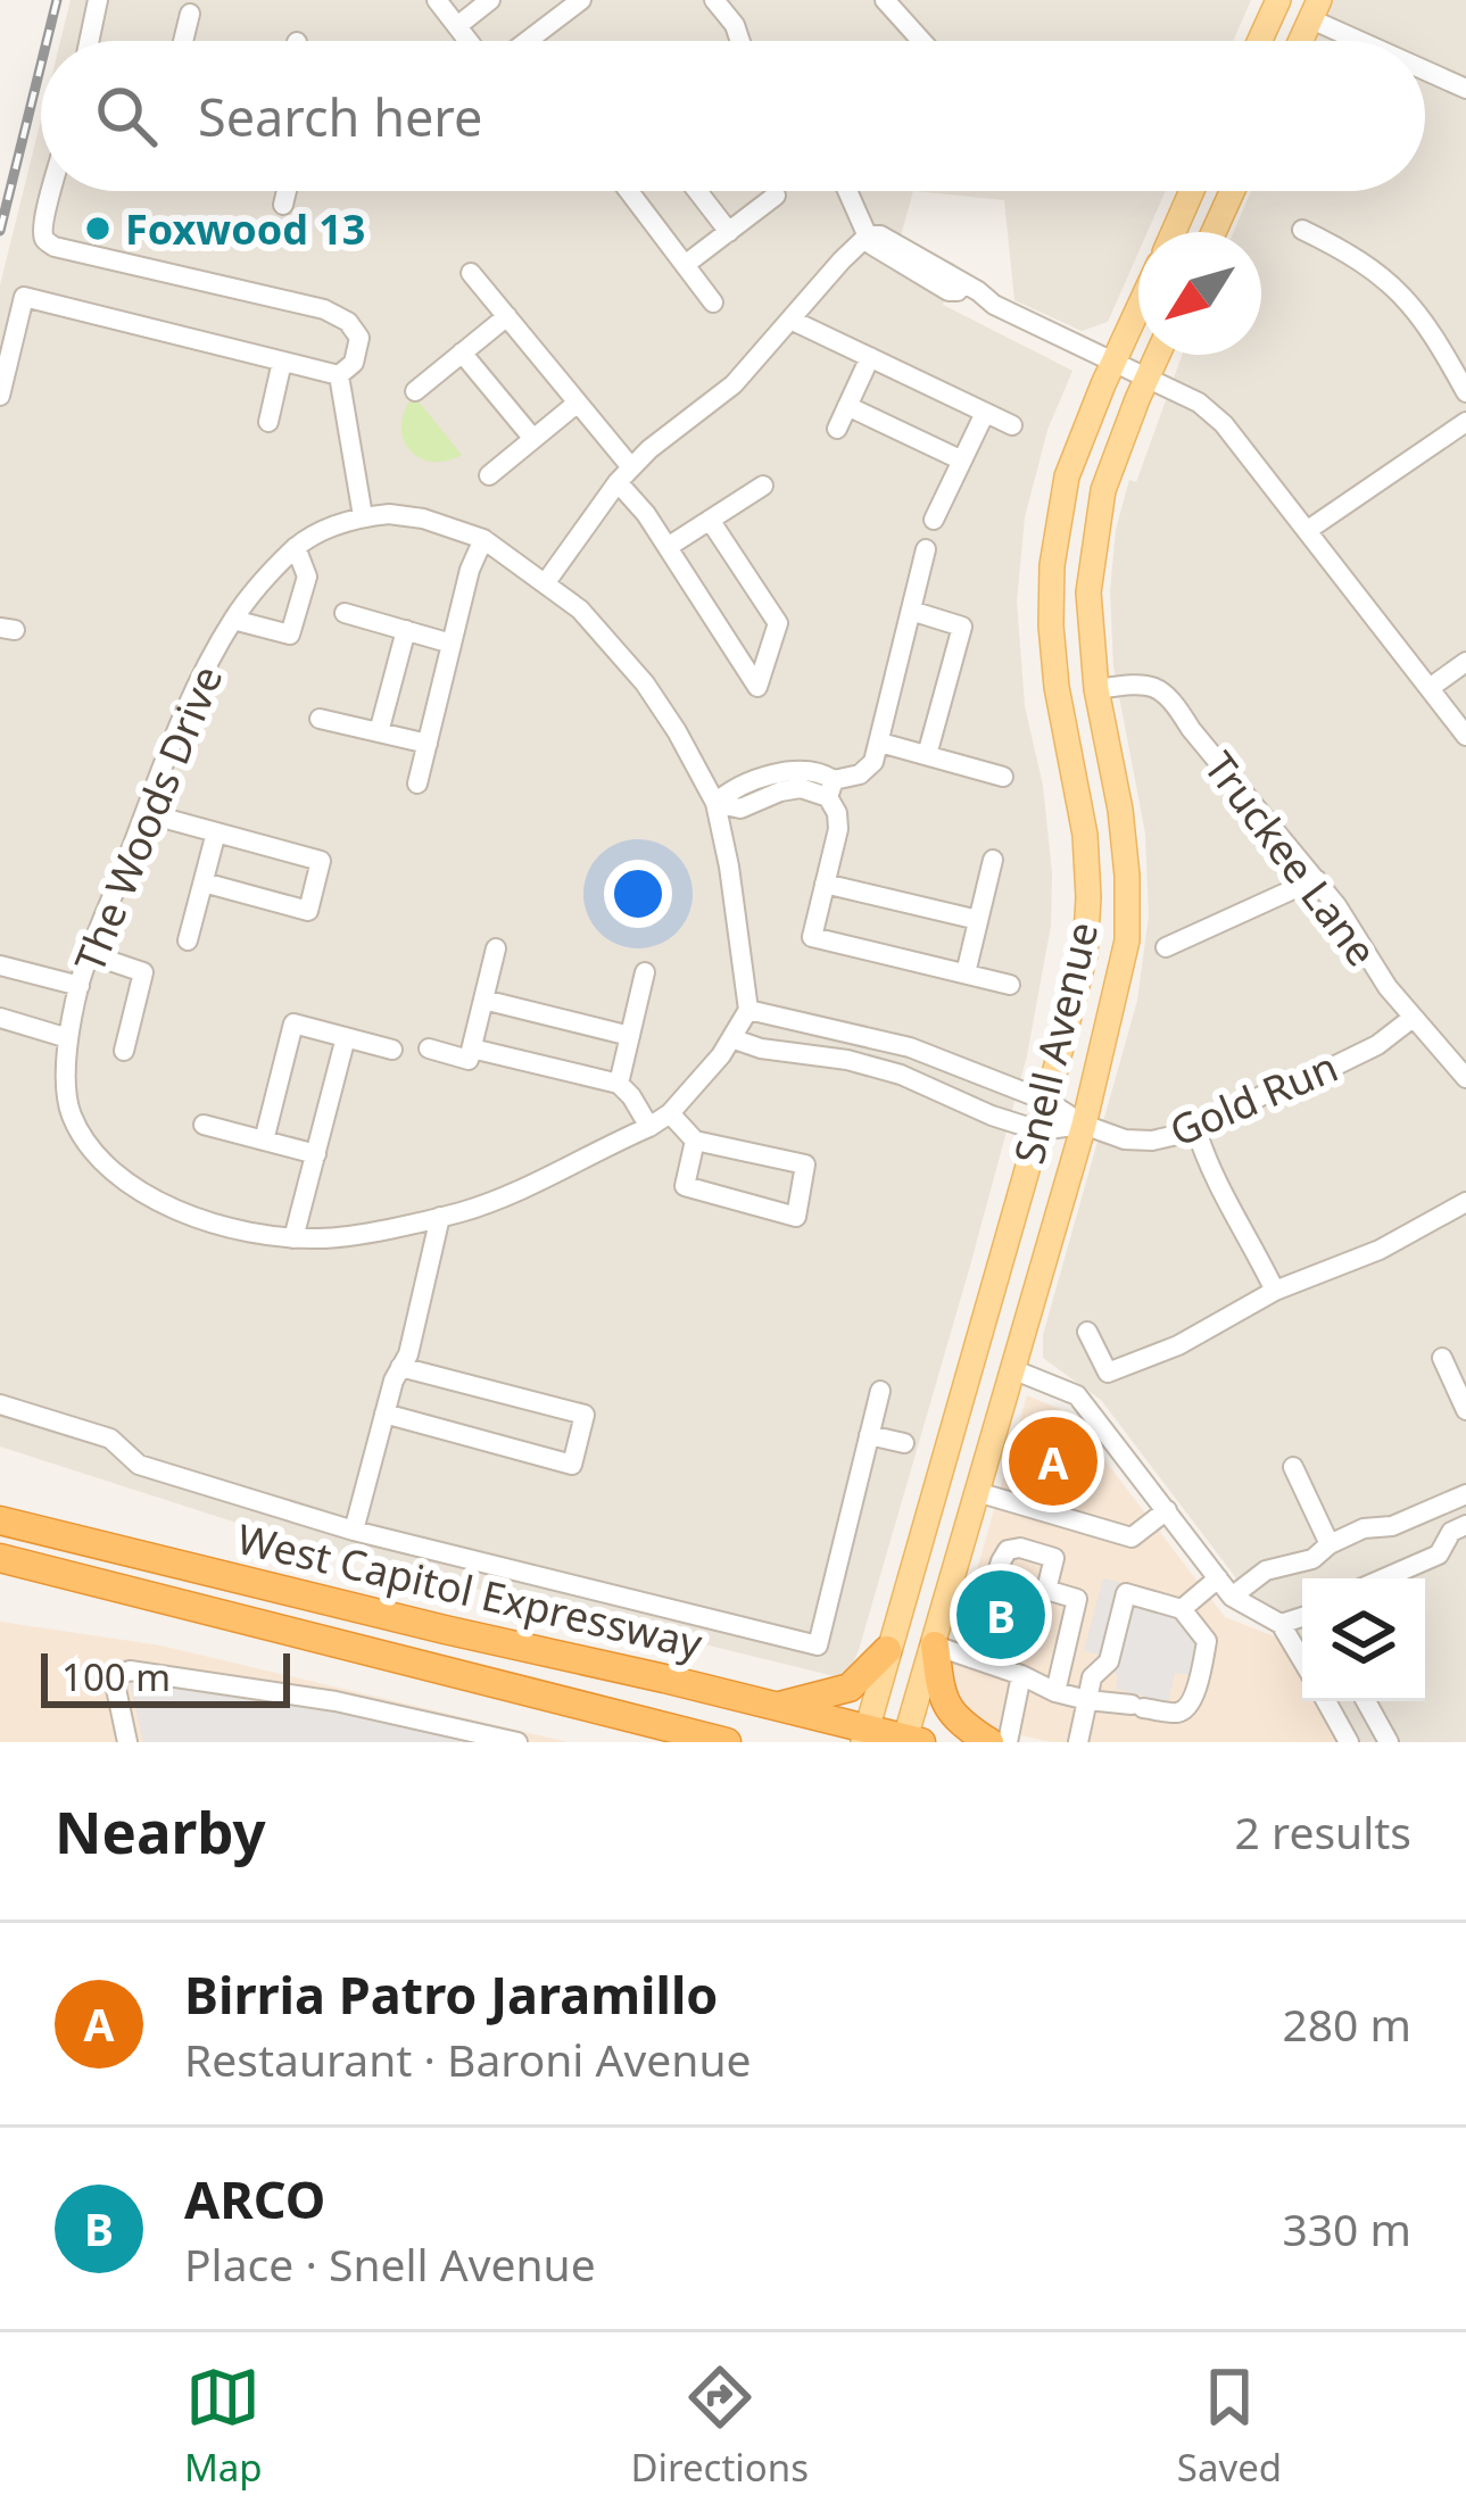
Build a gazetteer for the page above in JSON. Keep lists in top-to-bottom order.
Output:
{
  "streets": {
    "highway": ["West Capitol Expressway"],
    "main road": ["Snell Avenue"],
    "street": ["The Woods Drive", "Truckee Lane", "Gold Run"]
  },
  "crossings": [
    ["Truckee Lane", "Snell Avenue"],
    ["Truckee Lane", "Gold Run"],
    ["Snell Avenue", "Gold Run"],
    ["Snell Avenue", "West Capitol Expressway"]
  ],
  "places": ["Foxwood 13"],
  "scale_bar": "100 m",
  "north": "bottom left",
  "page": {
    "search": "Search here",
    "pins": ["A", "B"],
    "scale": "100 m",
    "heading": ["Nearby", "2 results"],
    "list": [
      {
        "mark": "A",
        "name": "Birria Patro Jaramillo",
        "note": "Restaurant · Baroni Avenue",
        "value": "280 m"
      },
      {
        "mark": "B",
        "name": "ARCO",
        "note": "Place · Snell Avenue",
        "value": "330 m"
      }
    ],
    "nav": ["Map", "Directions", "Saved"]
  }
}
